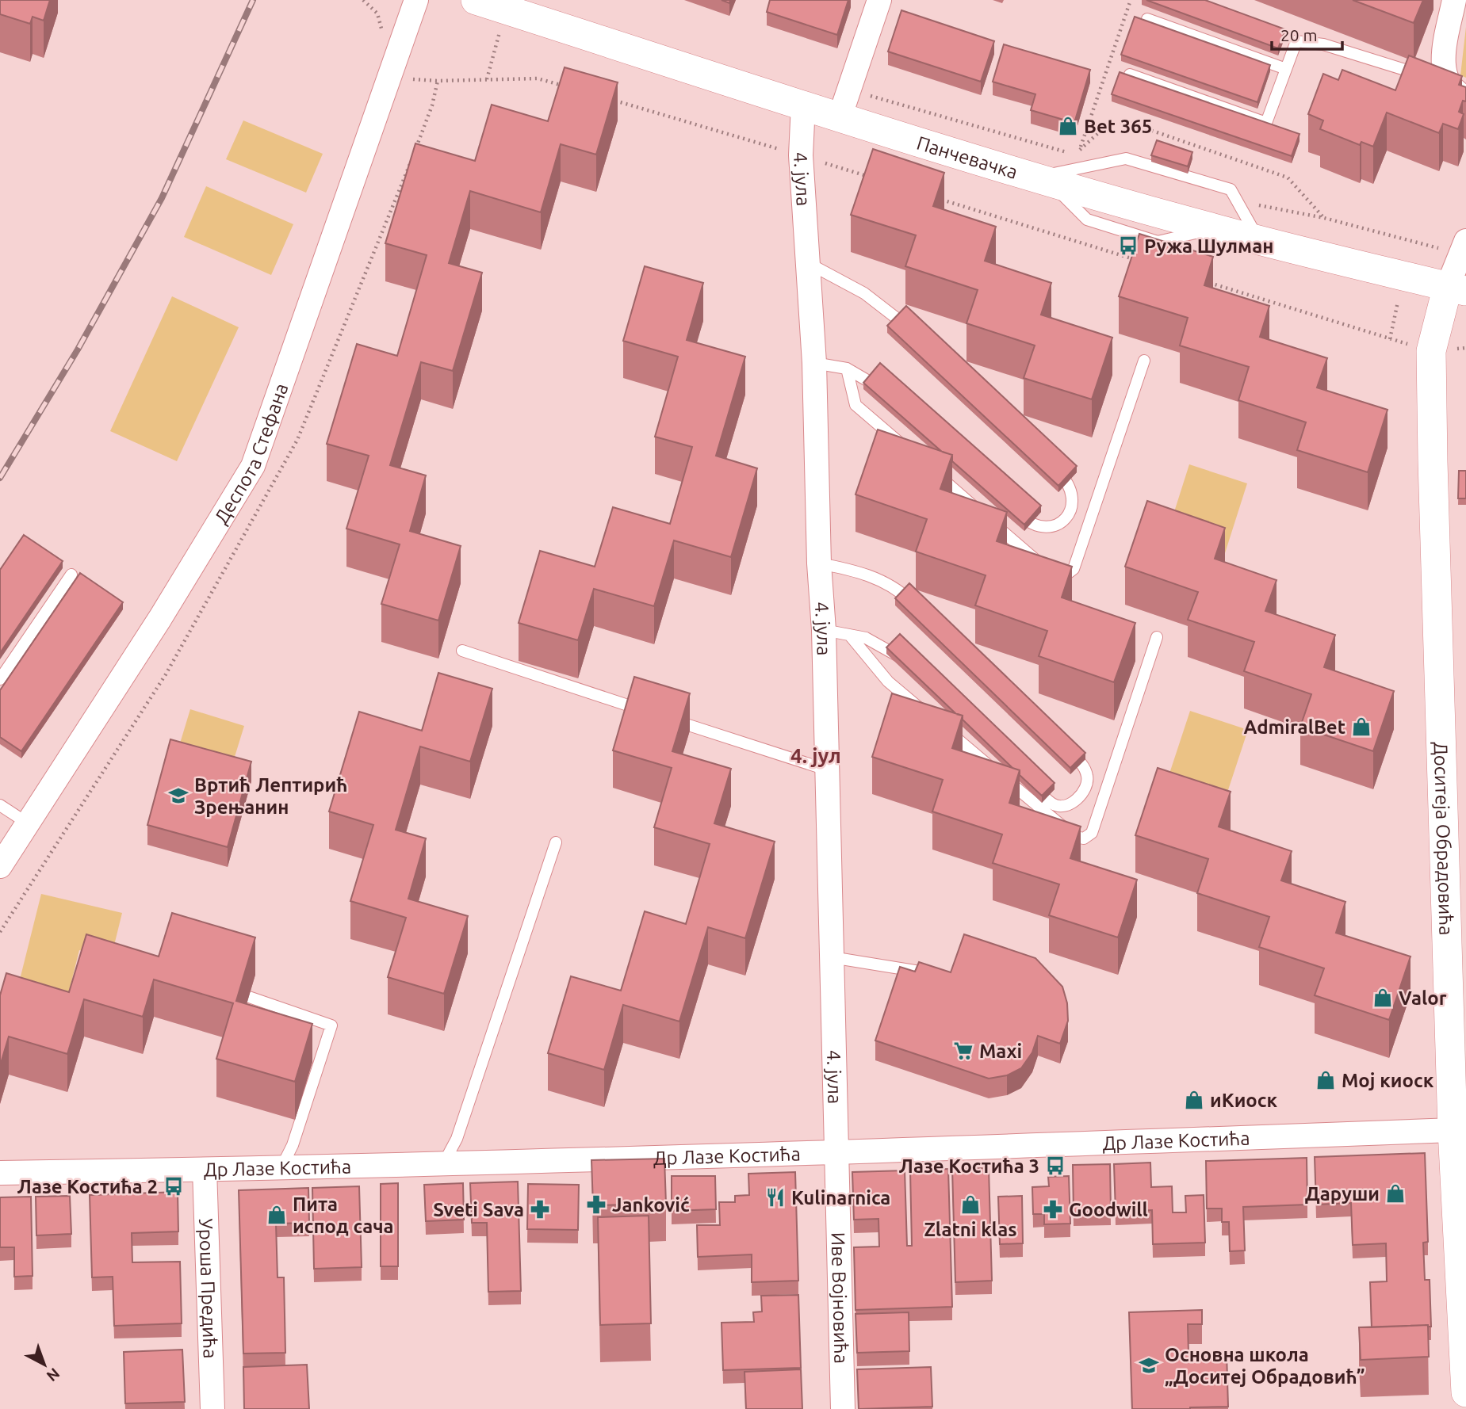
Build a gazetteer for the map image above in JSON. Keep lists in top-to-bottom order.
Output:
{
  "streets": {
    "street": [
      "Панчевачка",
      "4. јула",
      "Деспота Стефана",
      "Доситеја Обрадовића",
      "Др Лазе Костића",
      "Уроша Предића",
      "Иве Војновића"
    ]
  },
  "crossings": [
    ["Панчевачка", "4. јула"],
    ["Панчевачка", "Доситеја Обрадовића"],
    ["4. јула", "Др Лазе Костића"],
    ["4. јула", "Иве Војновића"],
    ["Доситеја Обрадовића", "Др Лазе Костића"],
    ["Др Лазе Костића", "Уроша Предића"],
    ["Др Лазе Костића", "Иве Војновића"]
  ],
  "districts": ["4. јул"],
  "places": {
    "shop": [
      "Bet 365",
      "AdmiralBet",
      "Valor",
      "Мој киоск",
      "иКиоск",
      "Даруши",
      "Zlatni klas",
      "Пита испод сача"
    ],
    "bus stop": ["Ружа Шулман", "Лазе Костића 3", "Лазе Костића 2"],
    "school or university": ["Вртић Лептирић Зрењанин", "Основна школа „Доситеј Обрадовић”"],
    "supermarket": ["Maxi"],
    "restaurant": ["Kulinarnica"],
    "pharmacy": ["Janković", "Sveti Sava", "Goodwill"]
  },
  "scale_bar": "20 m",
  "north": "bottom right"
}
